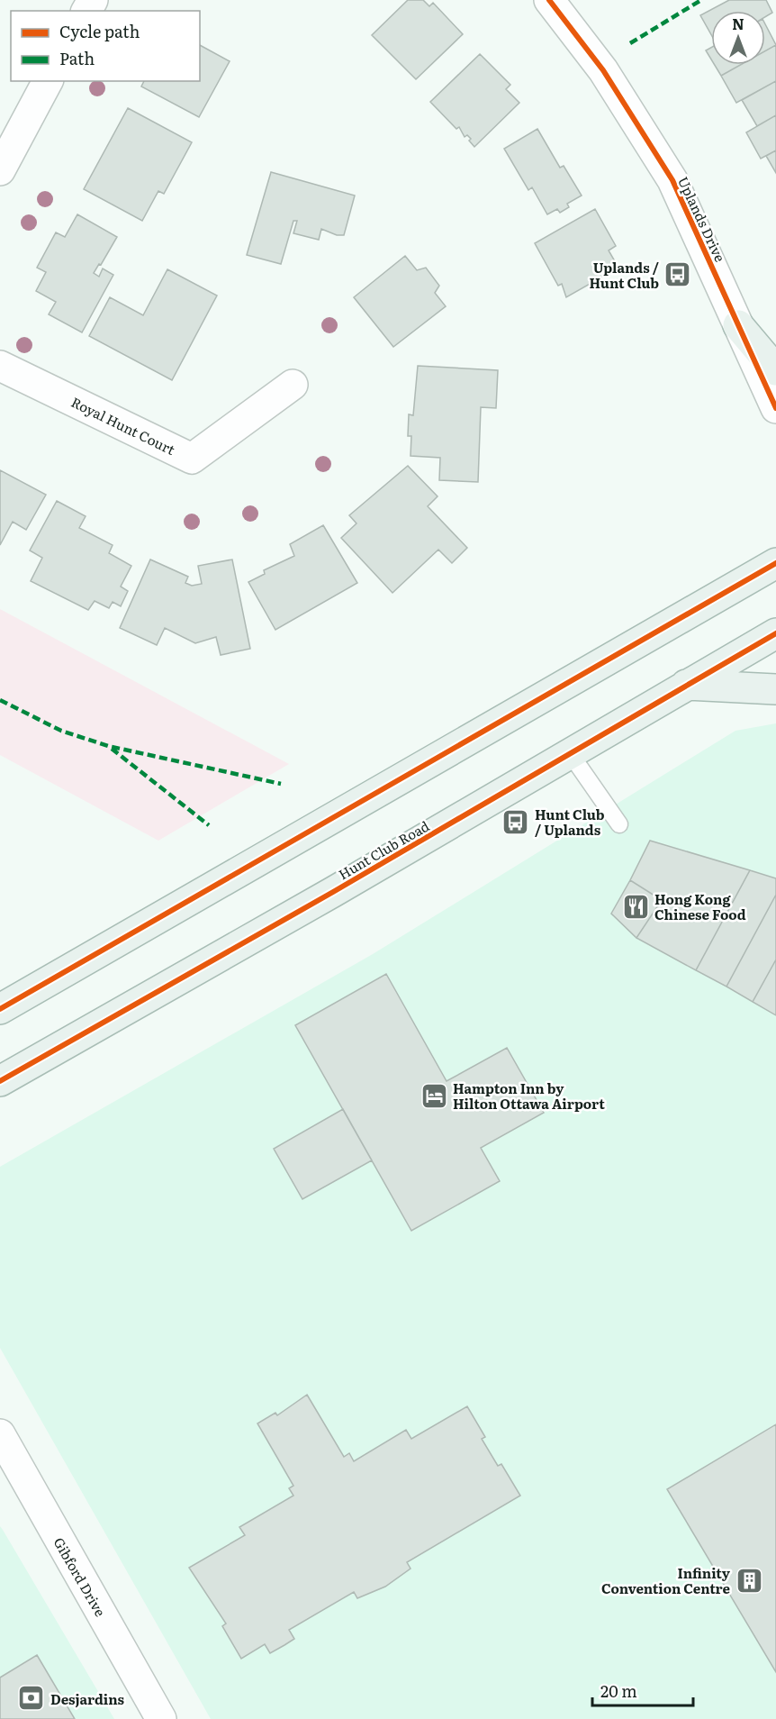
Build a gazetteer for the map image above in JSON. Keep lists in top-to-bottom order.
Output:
{
  "streets": {
    "main road": ["Hunt Club Road"],
    "street": ["Uplands Drive", "Royal Hunt Court", "Gibford Drive"]
  },
  "places": {
    "bus stop": ["Uplands / Hunt Club", "Hunt Club / Uplands"],
    "restaurant": ["Hong Kong Chinese Food"],
    "hotel": ["Hampton Inn by Hilton Ottawa Airport"],
    "building": ["Infinity Convention Centre"],
    "bank": ["Desjardins"]
  },
  "legend": ["Cycle path", "Path"],
  "scale_bar": "20 m",
  "north": "top"
}
